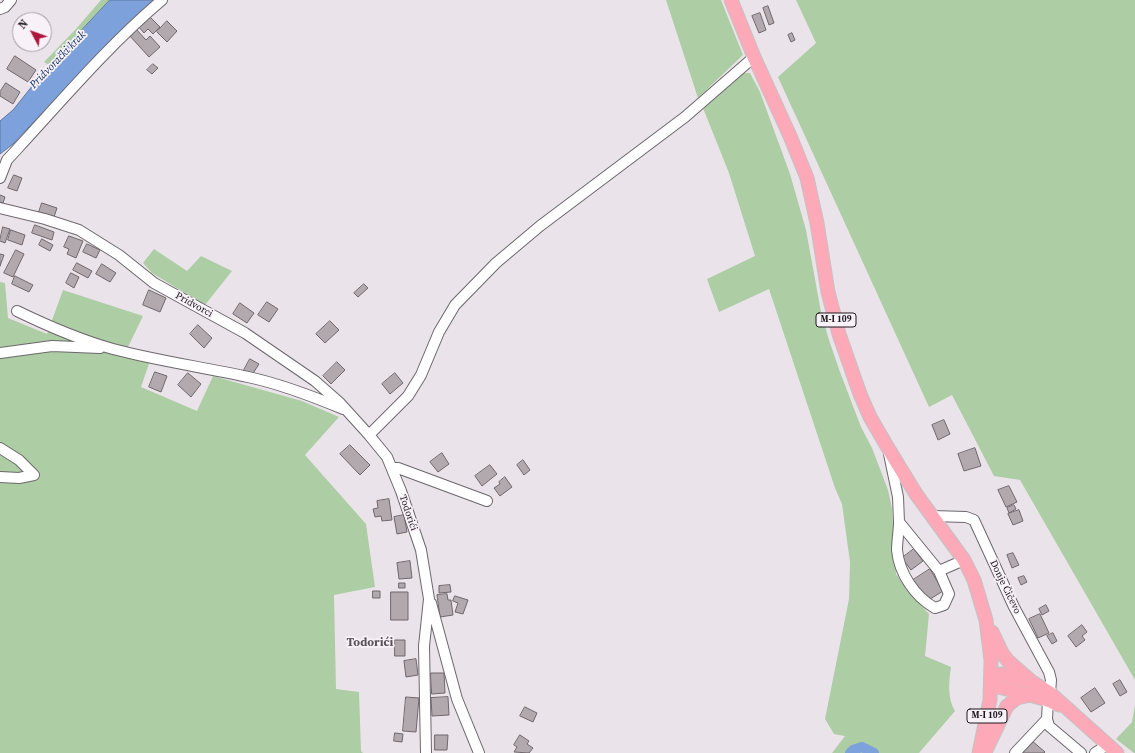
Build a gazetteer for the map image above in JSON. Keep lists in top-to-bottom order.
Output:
{
  "streets": {
    "main road": ["M-I 109"],
    "street": ["Pridvorci", "Todorići", "Donje Čičevo"]
  },
  "crossings": [
    ["Pridvorci", "Todorići"],
    ["M-I 109", "Donje Čičevo"]
  ],
  "districts": ["Todorići"],
  "water": ["Pridvorački krak"],
  "north": "top left"
}
